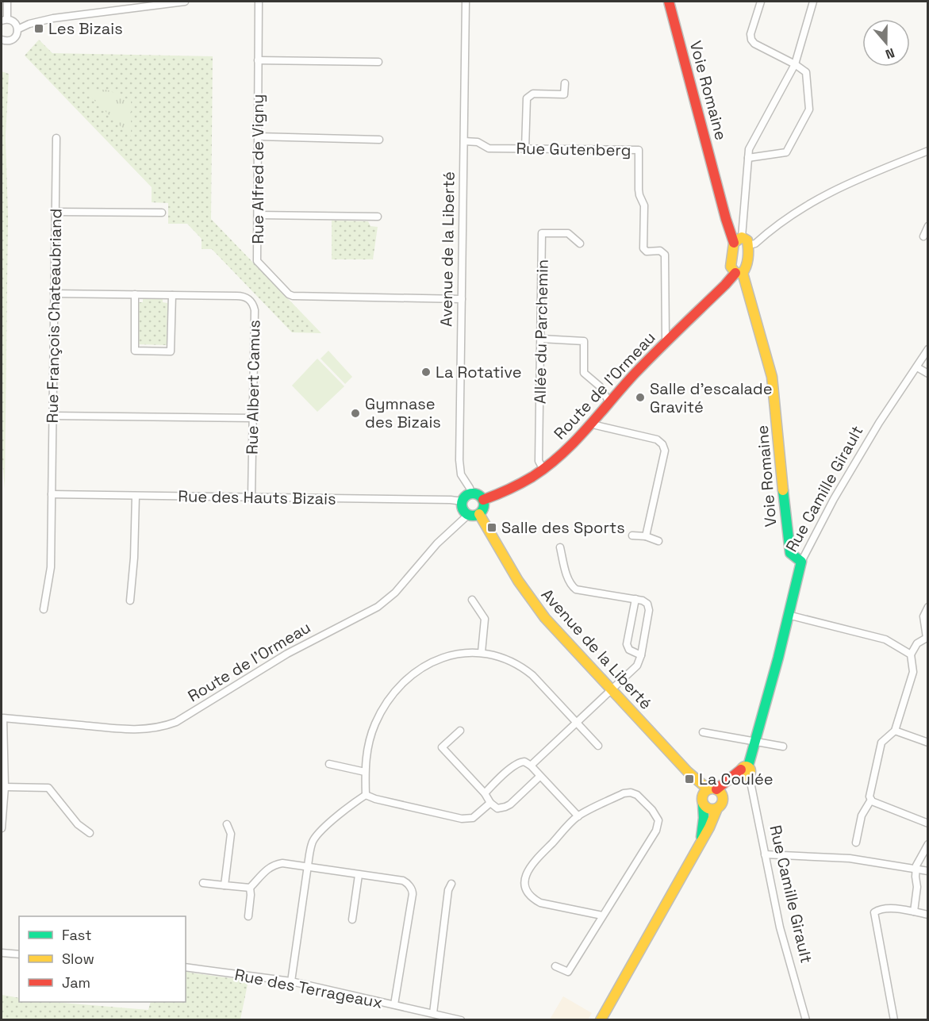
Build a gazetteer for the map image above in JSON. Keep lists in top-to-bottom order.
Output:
{
  "streets": {
    "street": [
      "Voie Romaine",
      "Rue Gutenberg",
      "Rue Alfred de Vigny",
      "Avenue de la Liberté",
      "Rue François Chateaubriand",
      "Allée du Parchemin",
      "Route de l'Ormeau",
      "Rue Albert Camus",
      "Rue Camille Girault",
      "Rue des Hauts Bizais",
      "Rue des Terrageaux"
    ]
  },
  "crossings": [
    ["Voie Romaine", "Route de l'Ormeau"],
    ["Voie Romaine", "Rue Camille Girault"],
    ["Rue Gutenberg", "Avenue de la Liberté"],
    ["Rue Gutenberg", "Route de l'Ormeau"],
    ["Rue Alfred de Vigny", "Avenue de la Liberté"],
    ["Avenue de la Liberté", "Route de l'Ormeau"],
    ["Avenue de la Liberté", "Rue des Hauts Bizais"],
    ["Rue François Chateaubriand", "Rue Albert Camus"],
    ["Rue François Chateaubriand", "Rue des Hauts Bizais"],
    ["Allée du Parchemin", "Route de l'Ormeau"],
    ["Route de l'Ormeau", "Rue des Hauts Bizais"],
    ["Rue Albert Camus", "Rue des Hauts Bizais"]
  ],
  "places": {
    "transit": ["Les Bizais", "Salle des Sports", "La Coulée"],
    "other": ["La Rotative", "Salle d'escalade Gravité", "Gymnase des Bizais"]
  },
  "legend": ["Fast", "Slow", "Jam"],
  "north": "bottom"
}
